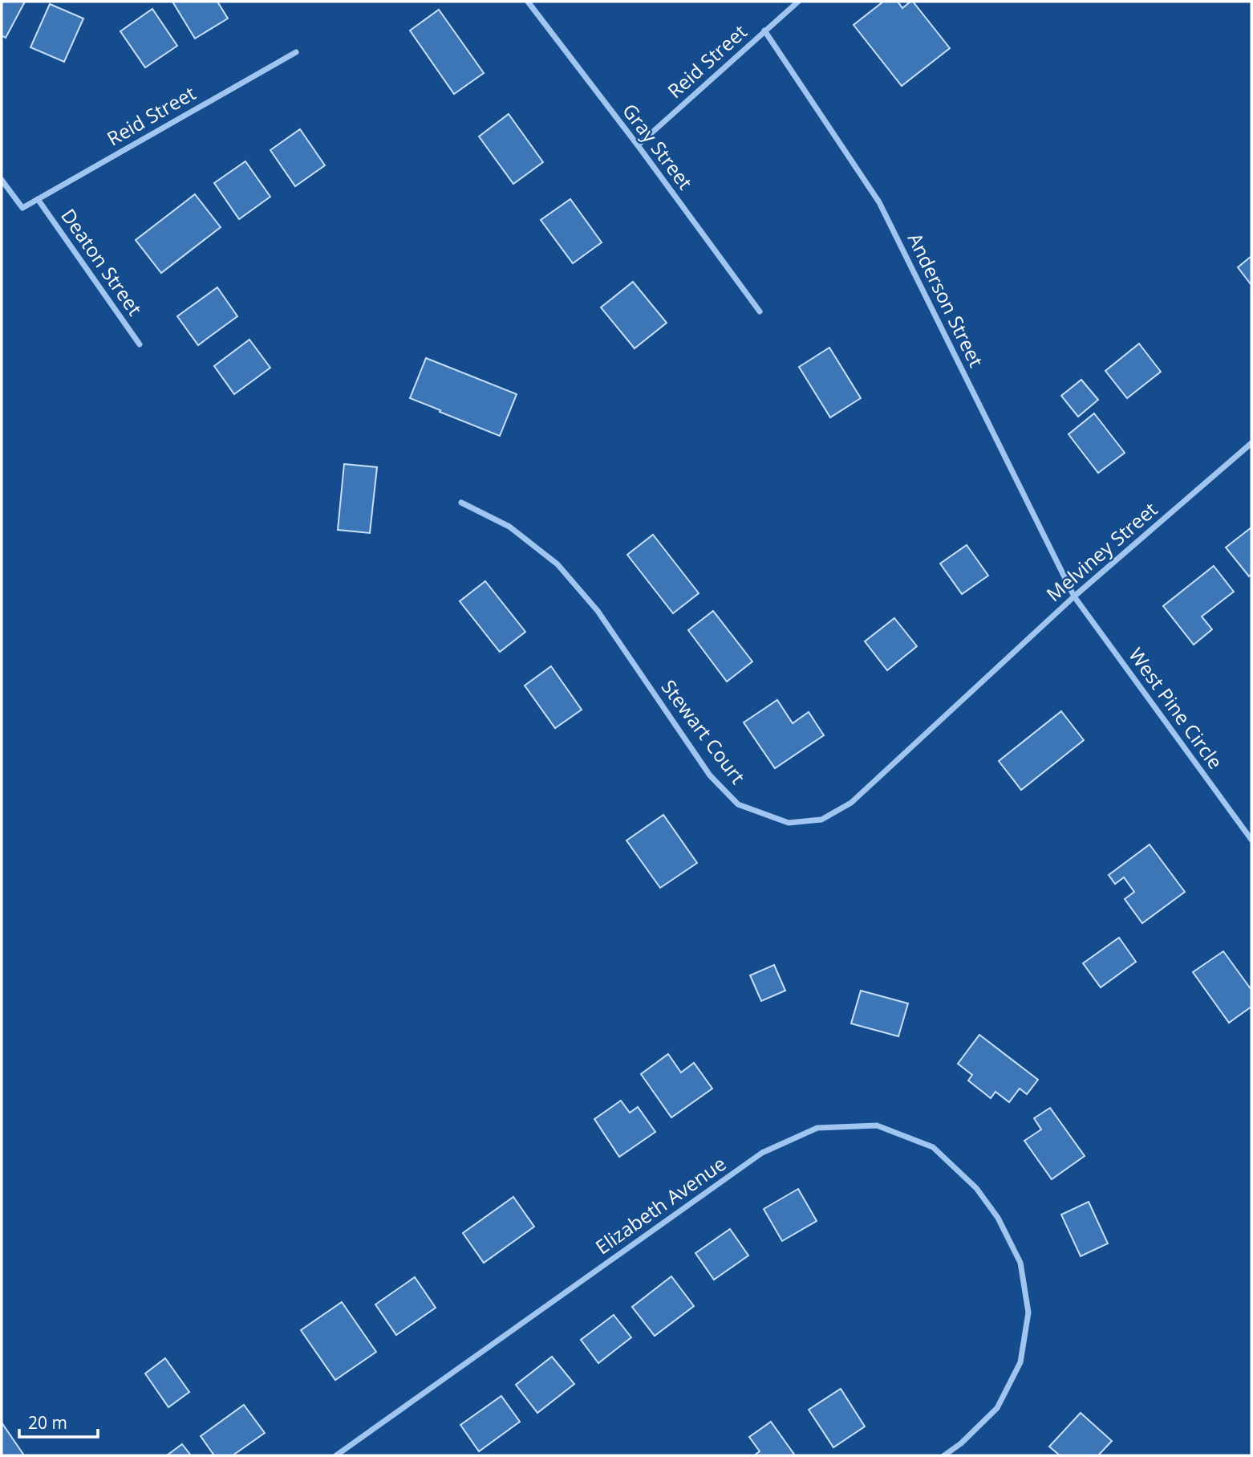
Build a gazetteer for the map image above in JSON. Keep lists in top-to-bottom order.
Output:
{
  "streets": {
    "street": [
      "Reid Street",
      "Gray Street",
      "Deaton Street",
      "Anderson Street",
      "Melviney Street",
      "West Pine Circle",
      "Stewart Court",
      "Elizabeth Avenue"
    ]
  },
  "crossings": [
    ["Reid Street", "Gray Street"],
    ["Reid Street", "Deaton Street"],
    ["Reid Street", "Anderson Street"],
    ["Anderson Street", "Melviney Street"],
    ["Anderson Street", "West Pine Circle"],
    ["Melviney Street", "West Pine Circle"],
    ["Melviney Street", "Stewart Court"]
  ],
  "scale_bar": "20 m"
}
